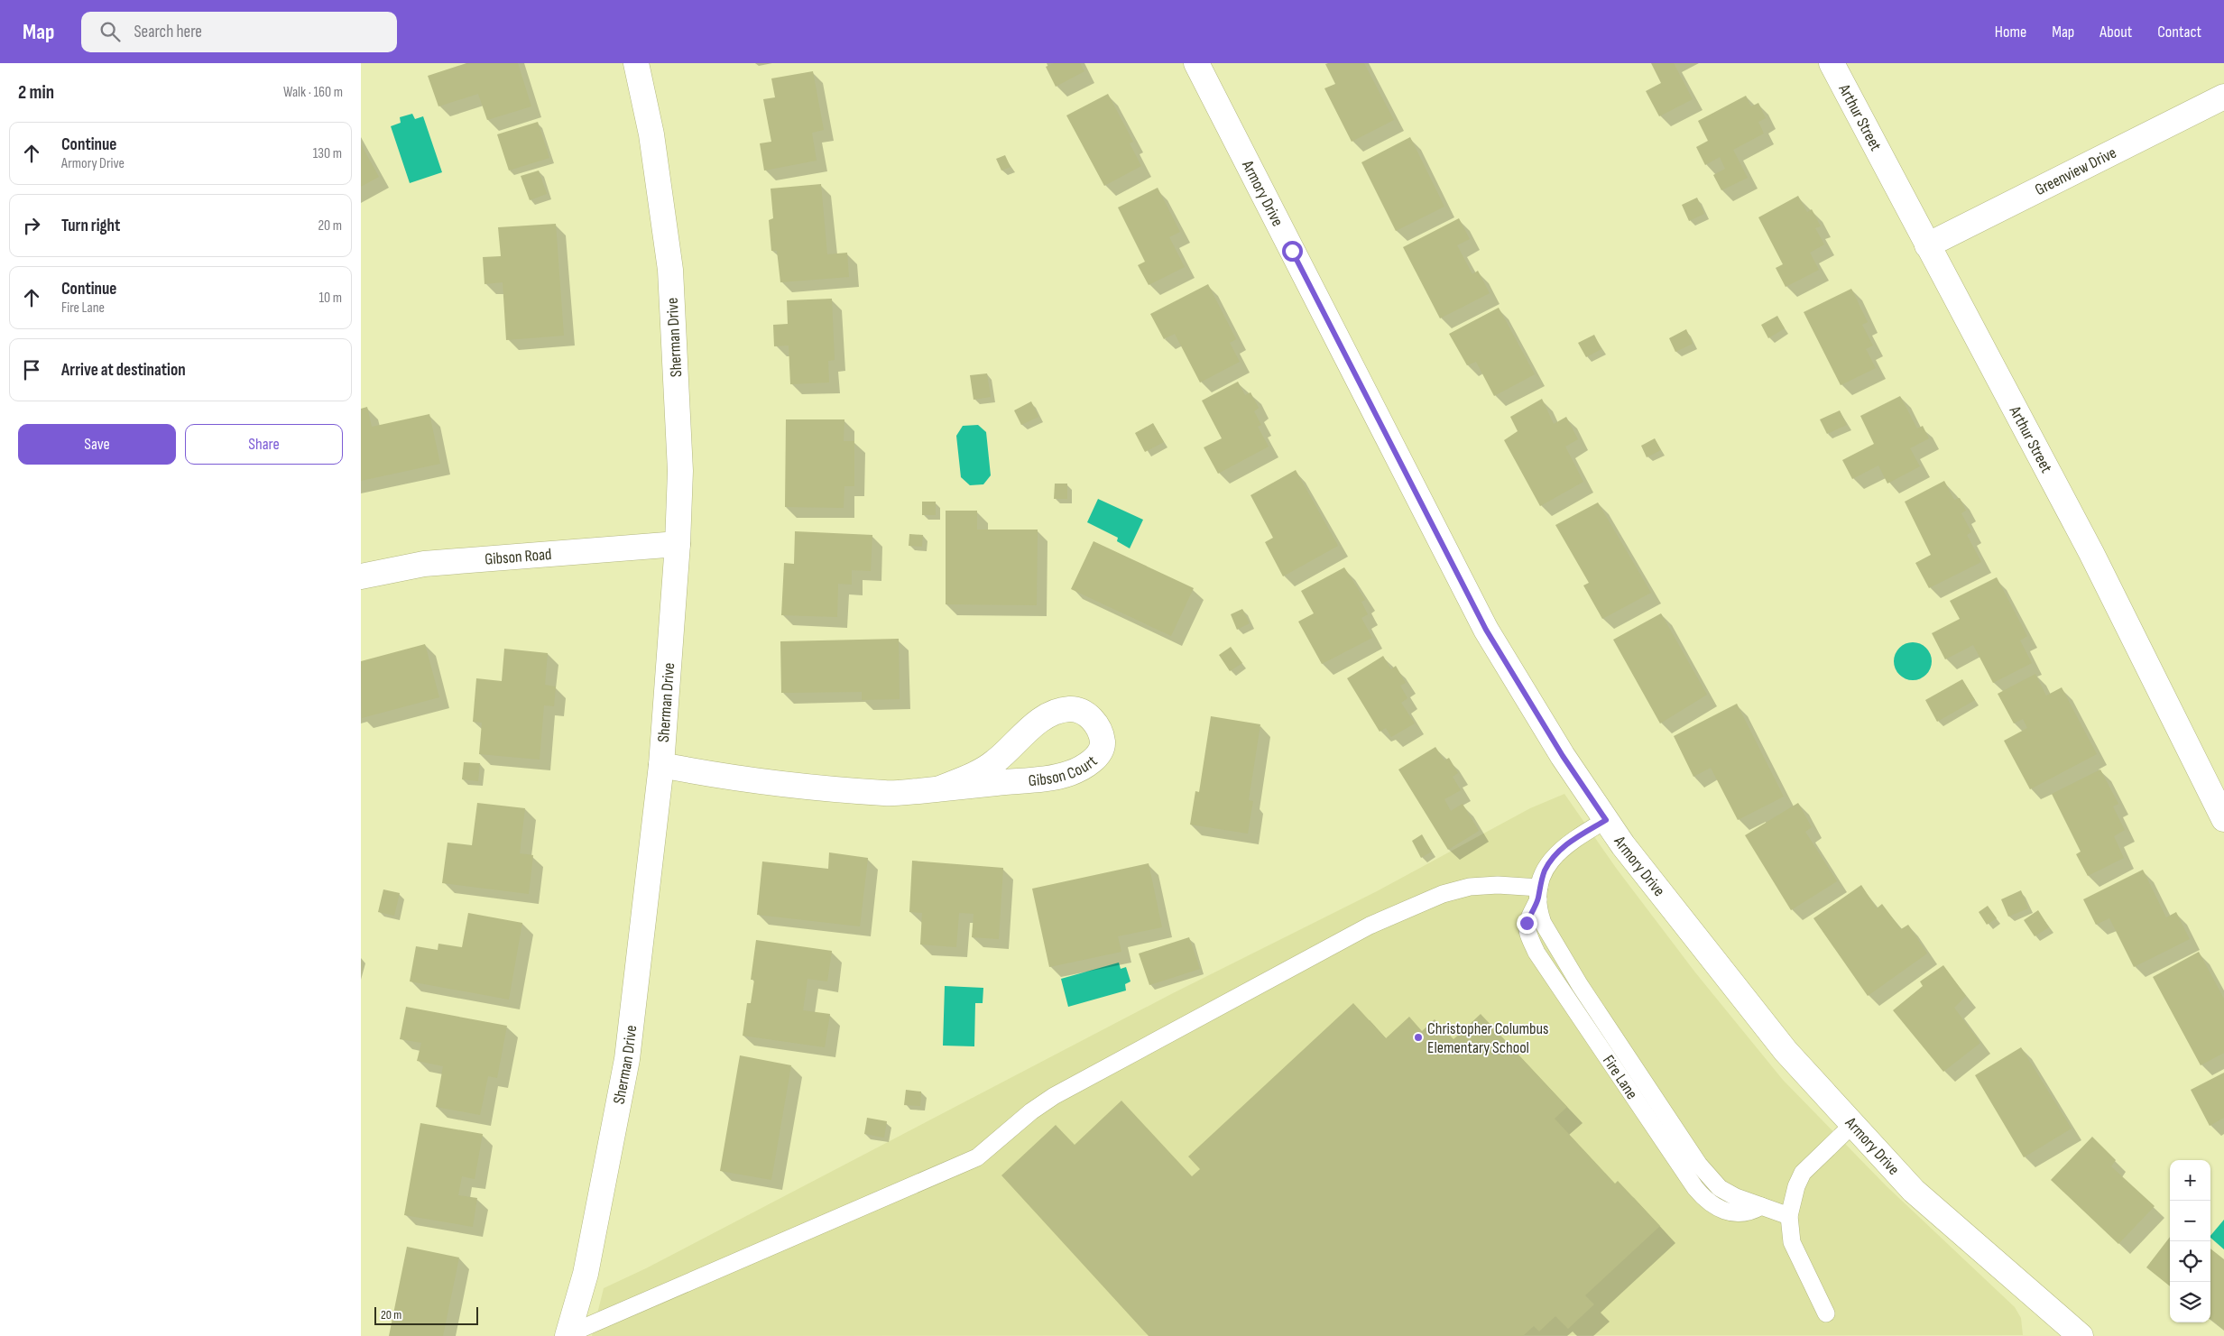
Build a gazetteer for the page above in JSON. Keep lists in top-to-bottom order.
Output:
{
  "streets": {
    "street": [
      "Arthur Street",
      "Greenview Drive",
      "Armory Drive",
      "Sherman Drive",
      "Gibson Road",
      "Gibson Court"
    ]
  },
  "crossings": [
    ["Arthur Street", "Greenview Drive"],
    ["Sherman Drive", "Gibson Road"],
    ["Sherman Drive", "Gibson Court"]
  ],
  "places": ["Christopher Columbus Elementary School"],
  "scale_bar": "20 m",
  "page": {
    "header": "Map",
    "search": "Search here",
    "nav": [
      "Home",
      "Map",
      "About",
      "Contact"
    ],
    "heading": ["2 min", "Walk · 160 m"],
    "list": [
      ["Continue", "Armory Drive", "130 m"],
      ["Turn right", "20 m"],
      ["Continue", "Fire Lane", "10 m"],
      "Arrive at destination"
    ],
    "buttons": ["Save", "Share"],
    "map_buttons": ["+", "−"],
    "scale": "20 m"
  }
}
